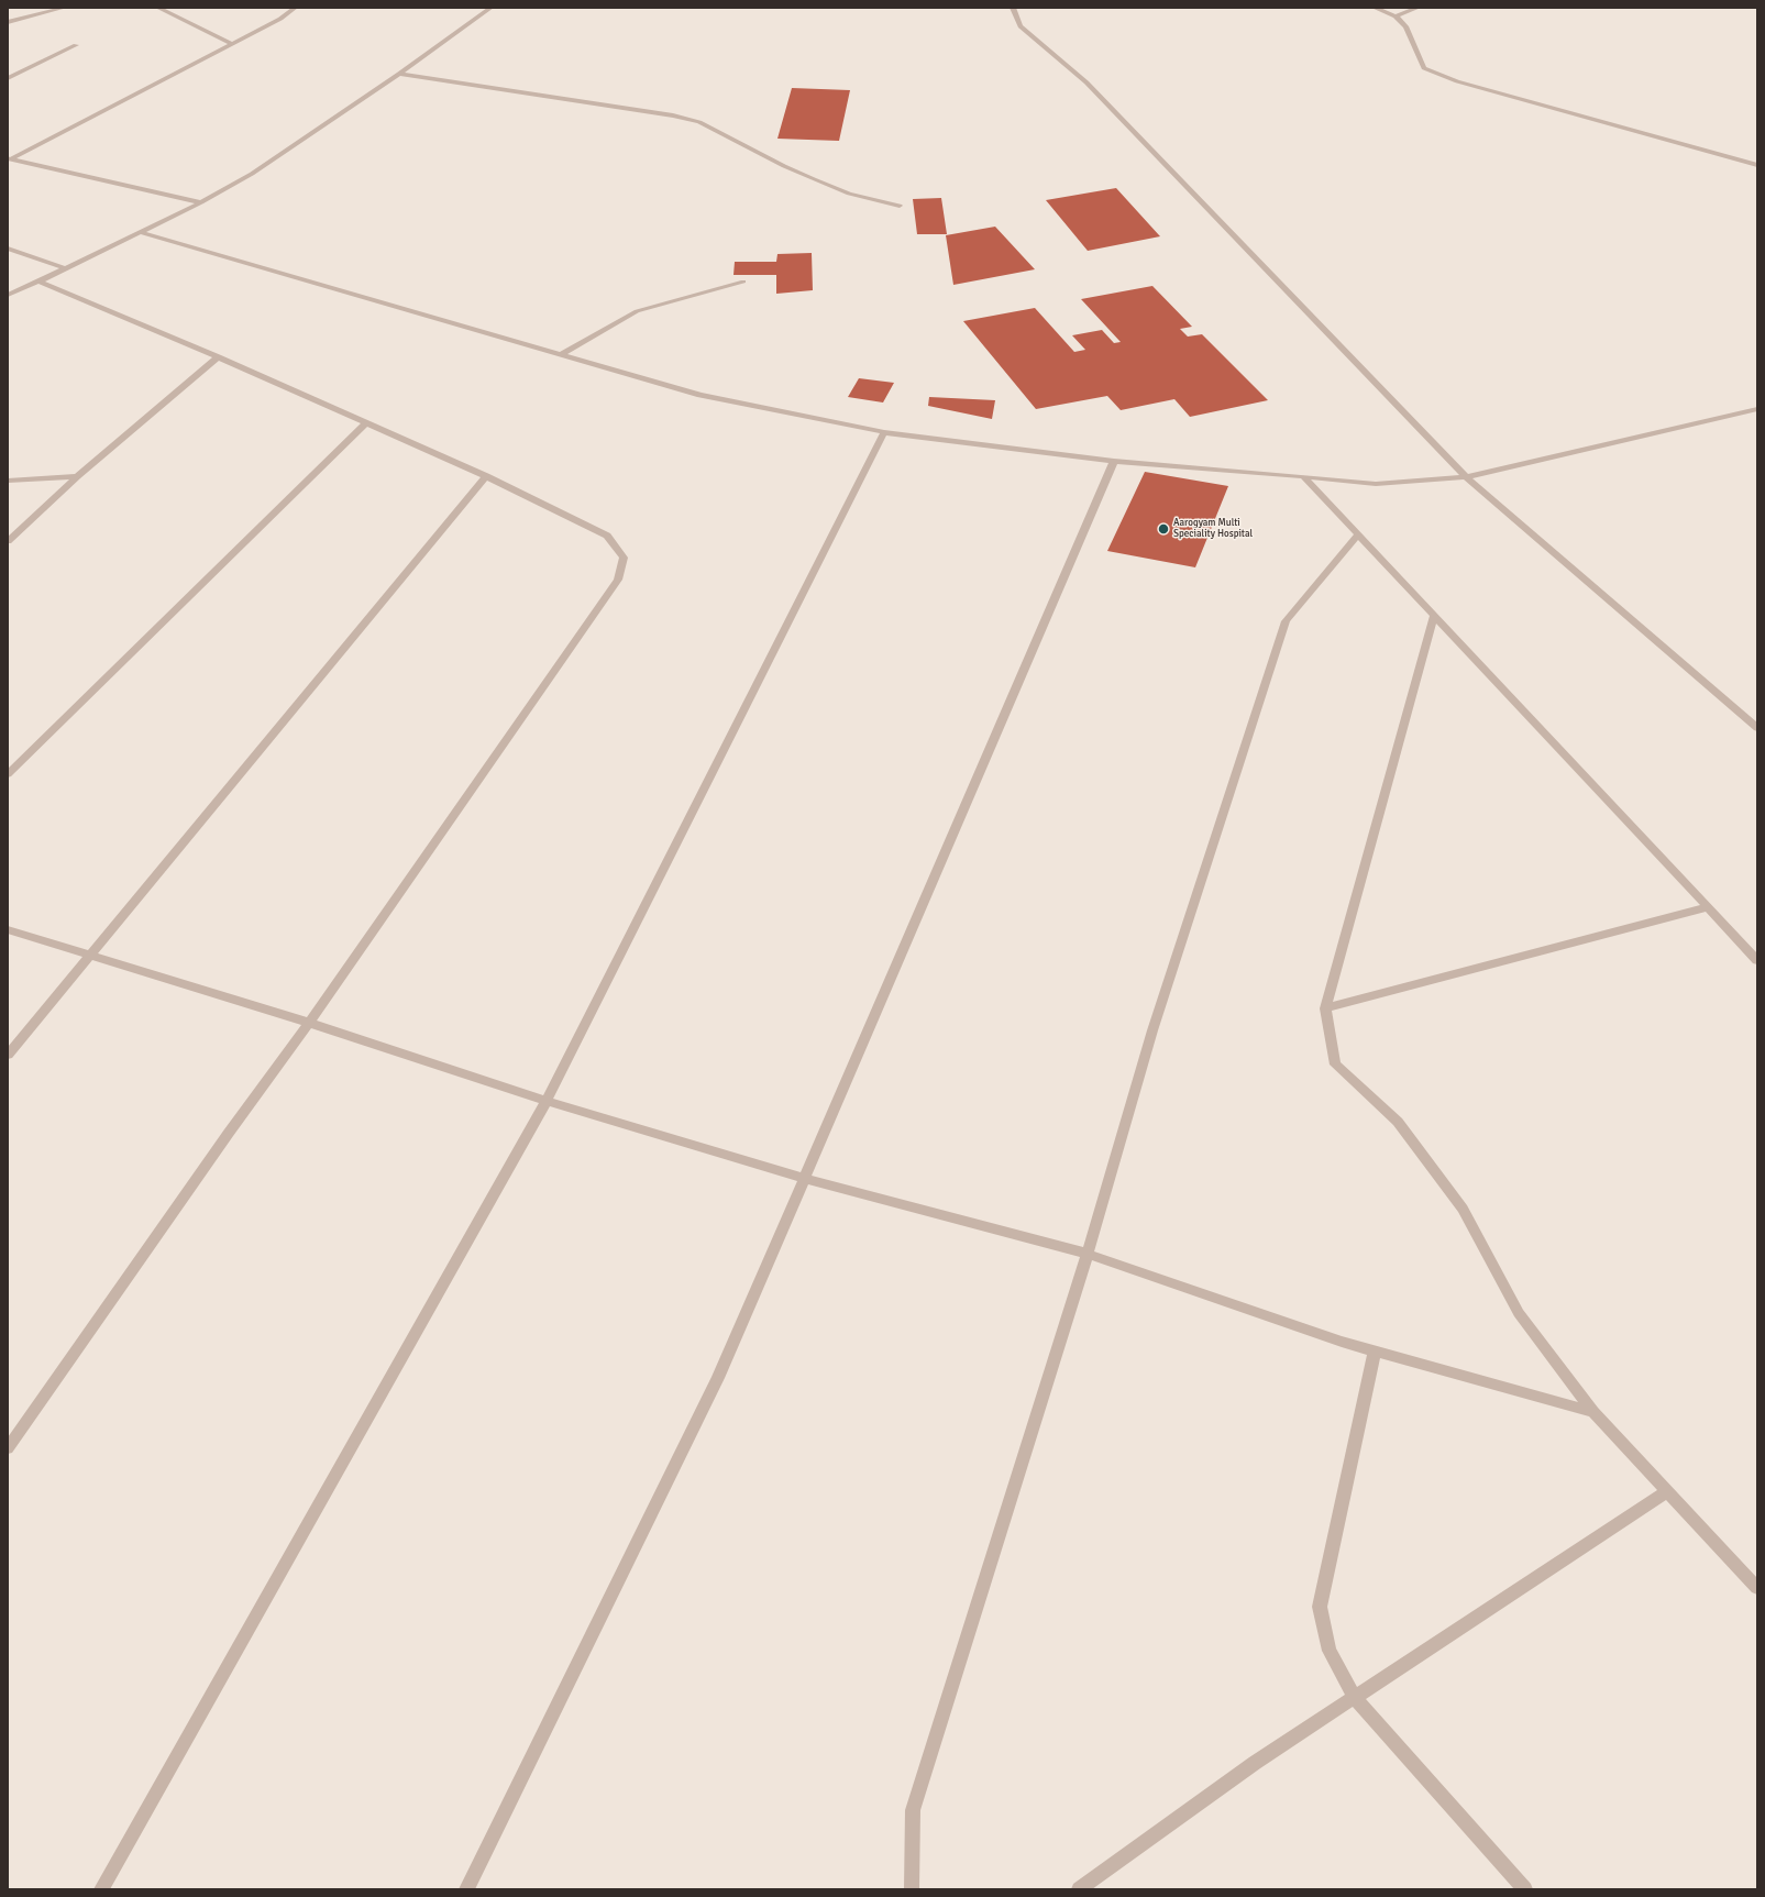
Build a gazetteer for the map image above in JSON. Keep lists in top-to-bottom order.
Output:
{
  "places": ["Aarogyam Multi Speciality Hospital"]
}
